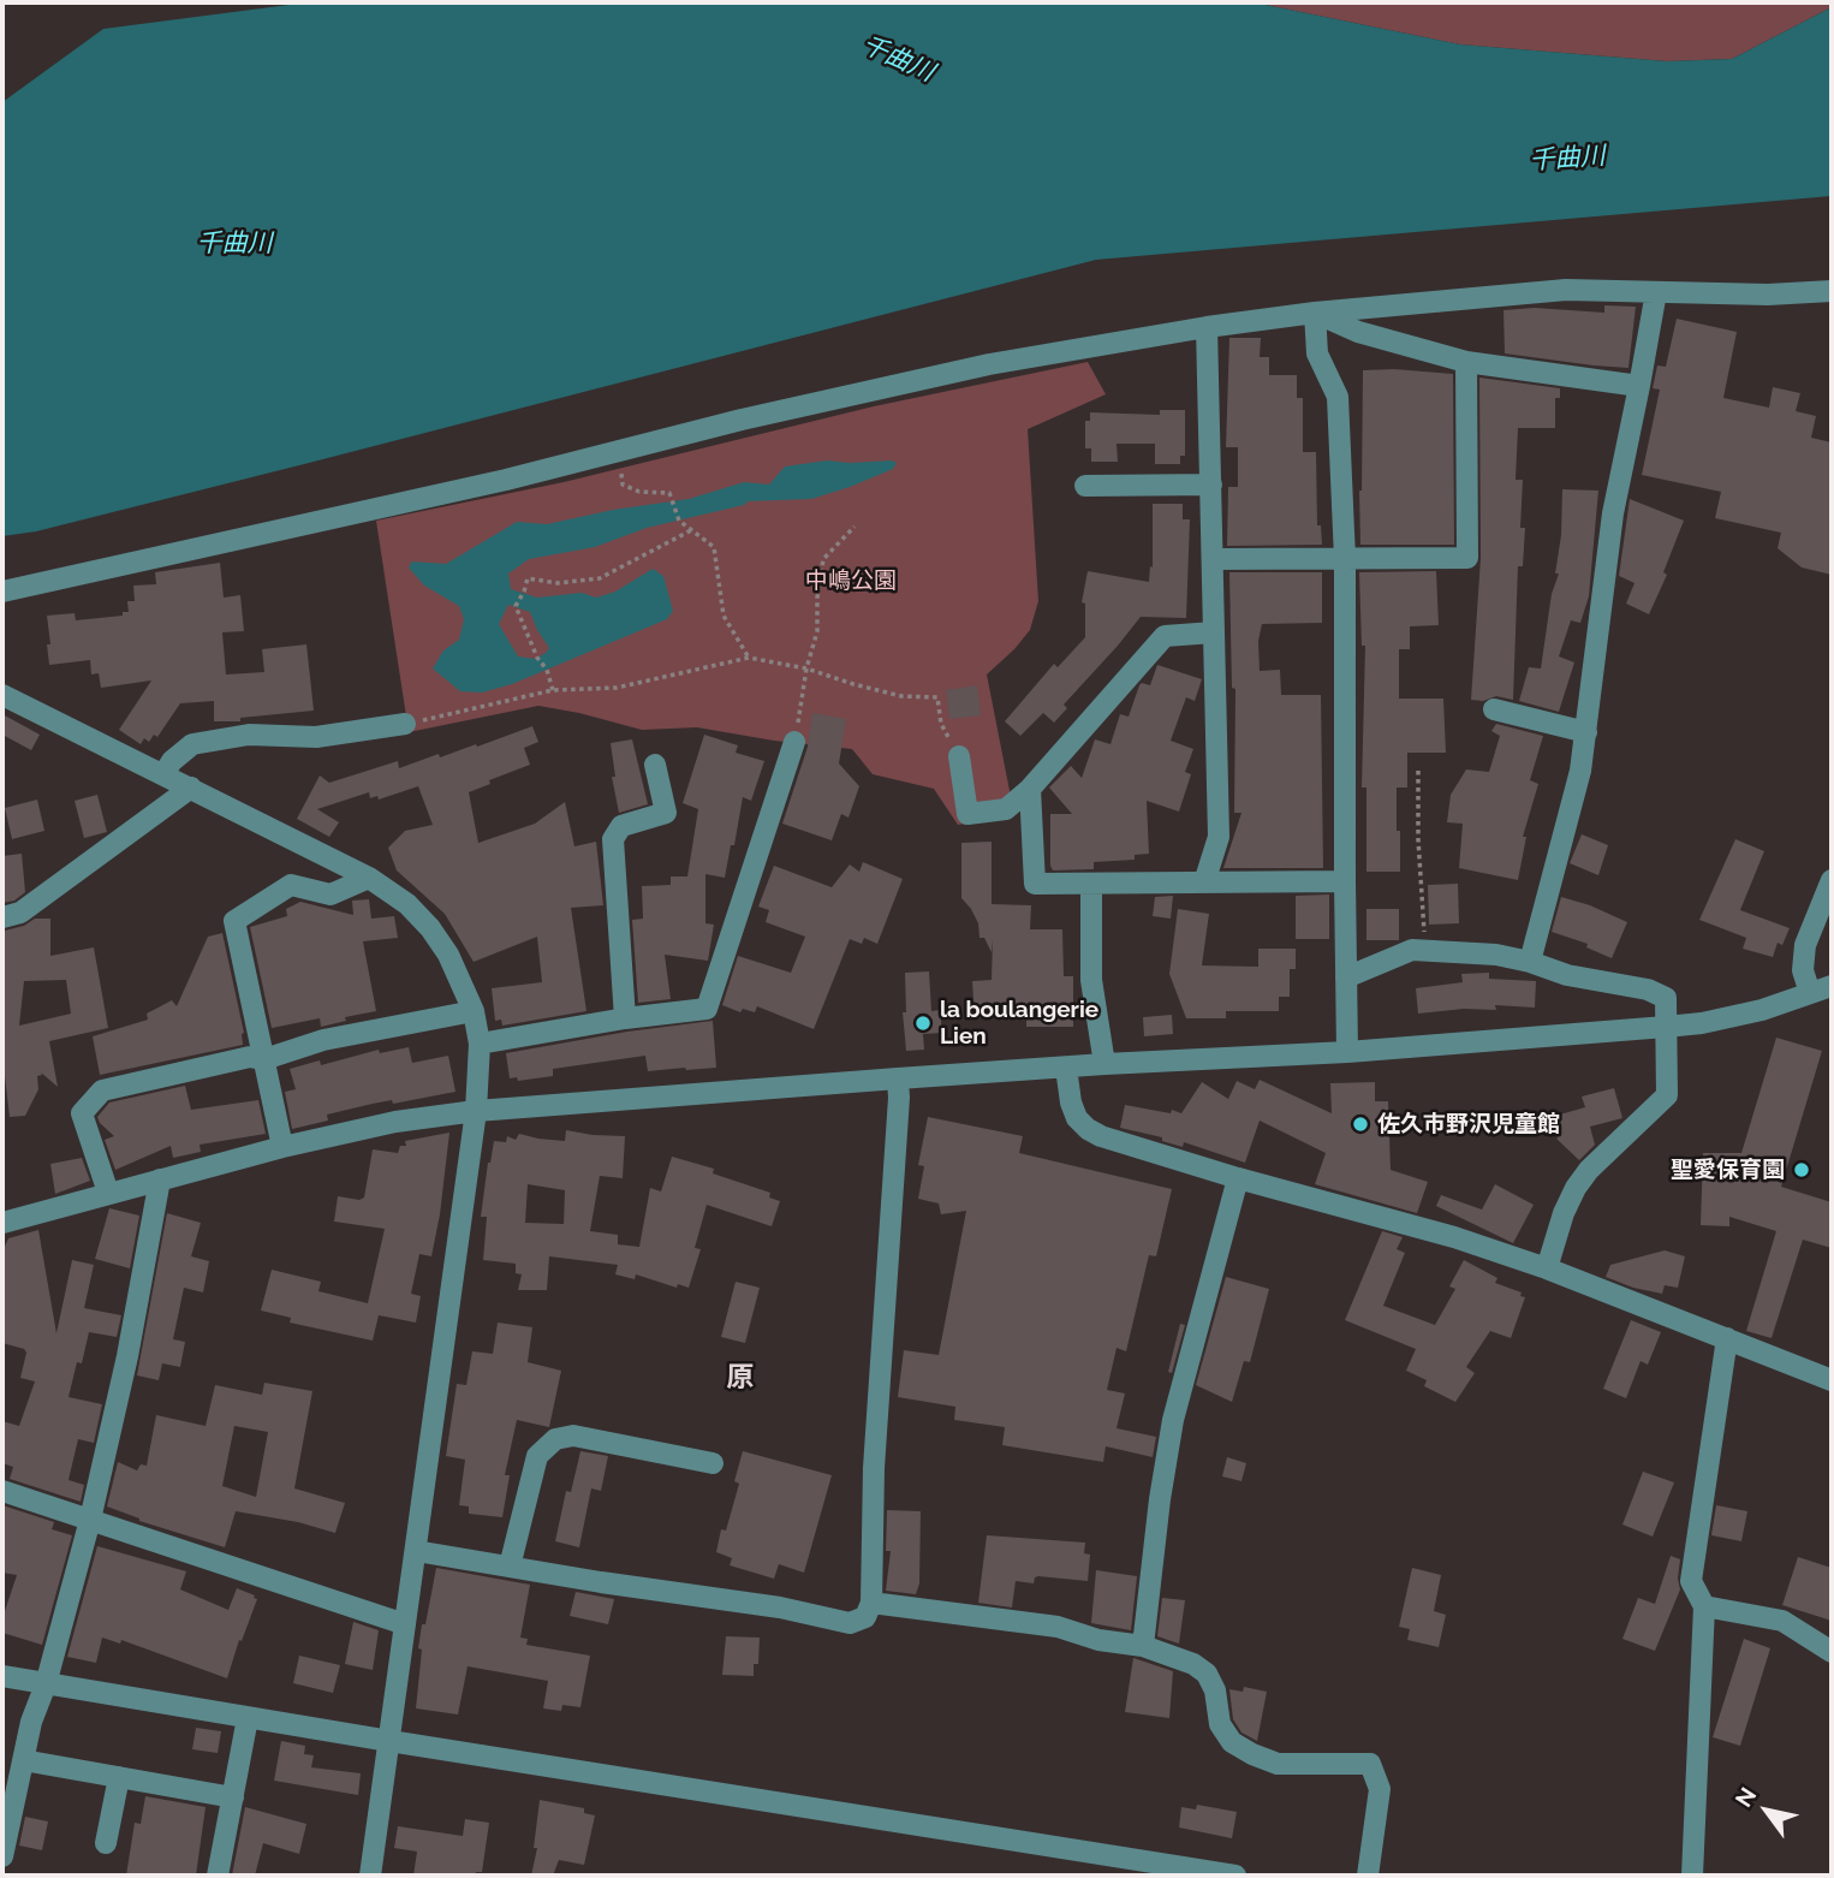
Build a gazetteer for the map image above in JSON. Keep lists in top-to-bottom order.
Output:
{
  "districts": ["原"],
  "water": ["千曲川"],
  "parks": ["中嶋公園"],
  "places": ["la boulangerie Lien", "佐久市野沢児童館", "聖愛保育園"],
  "north": "top left"
}
